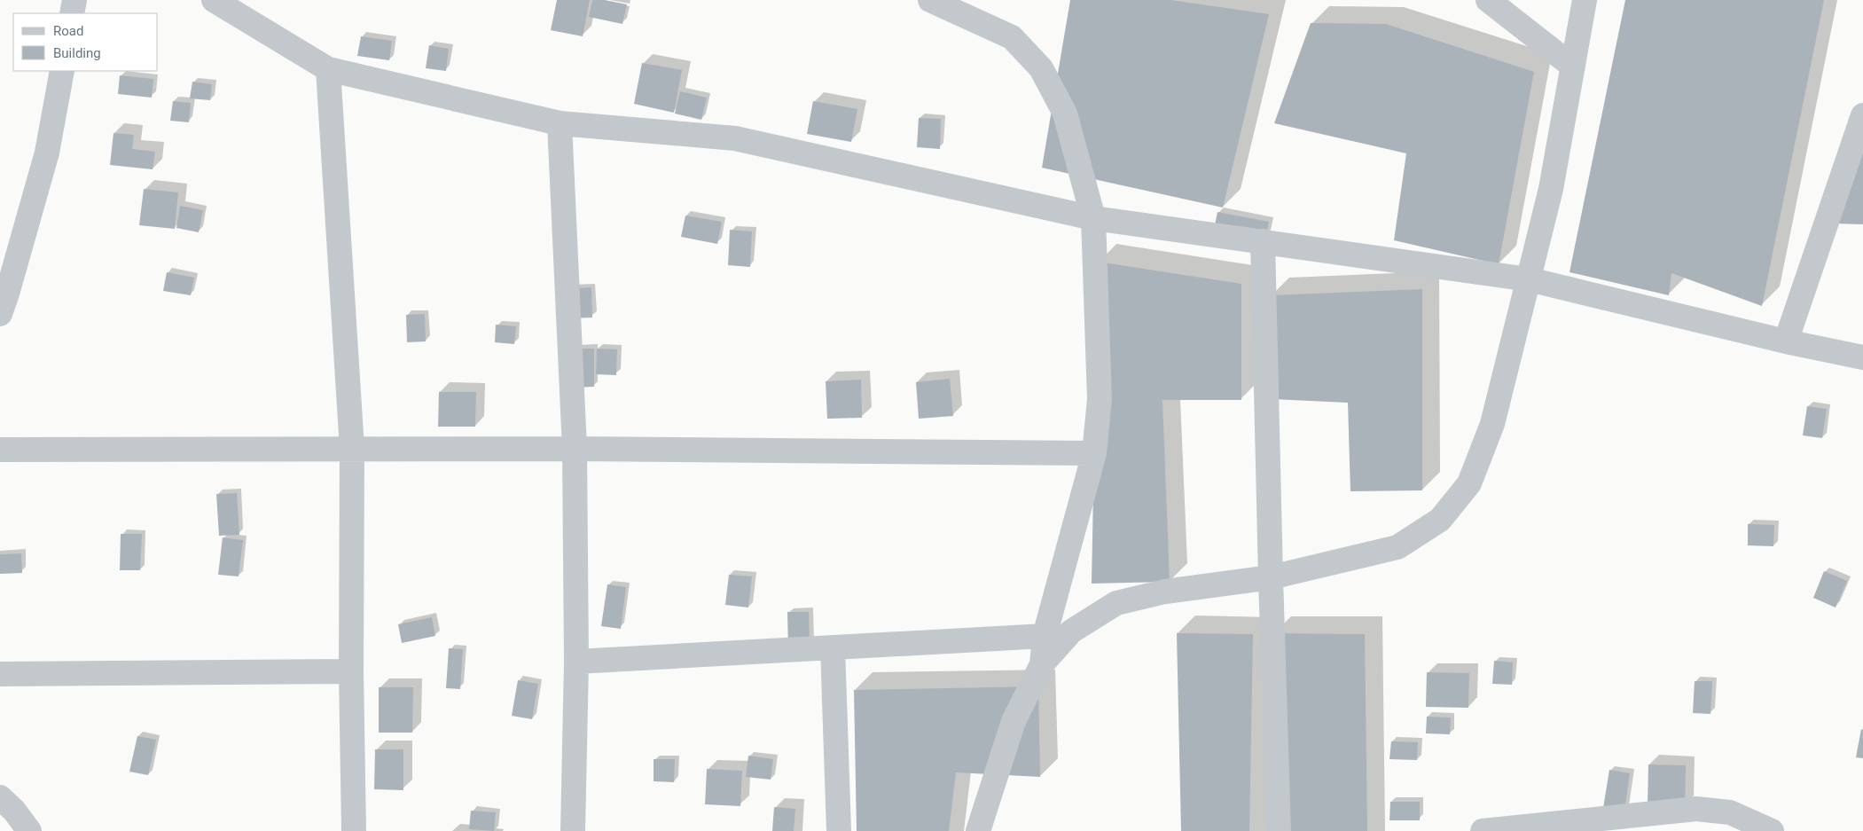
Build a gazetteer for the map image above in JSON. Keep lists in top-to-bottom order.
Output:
{
  "legend": ["Road", "Building"]
}
